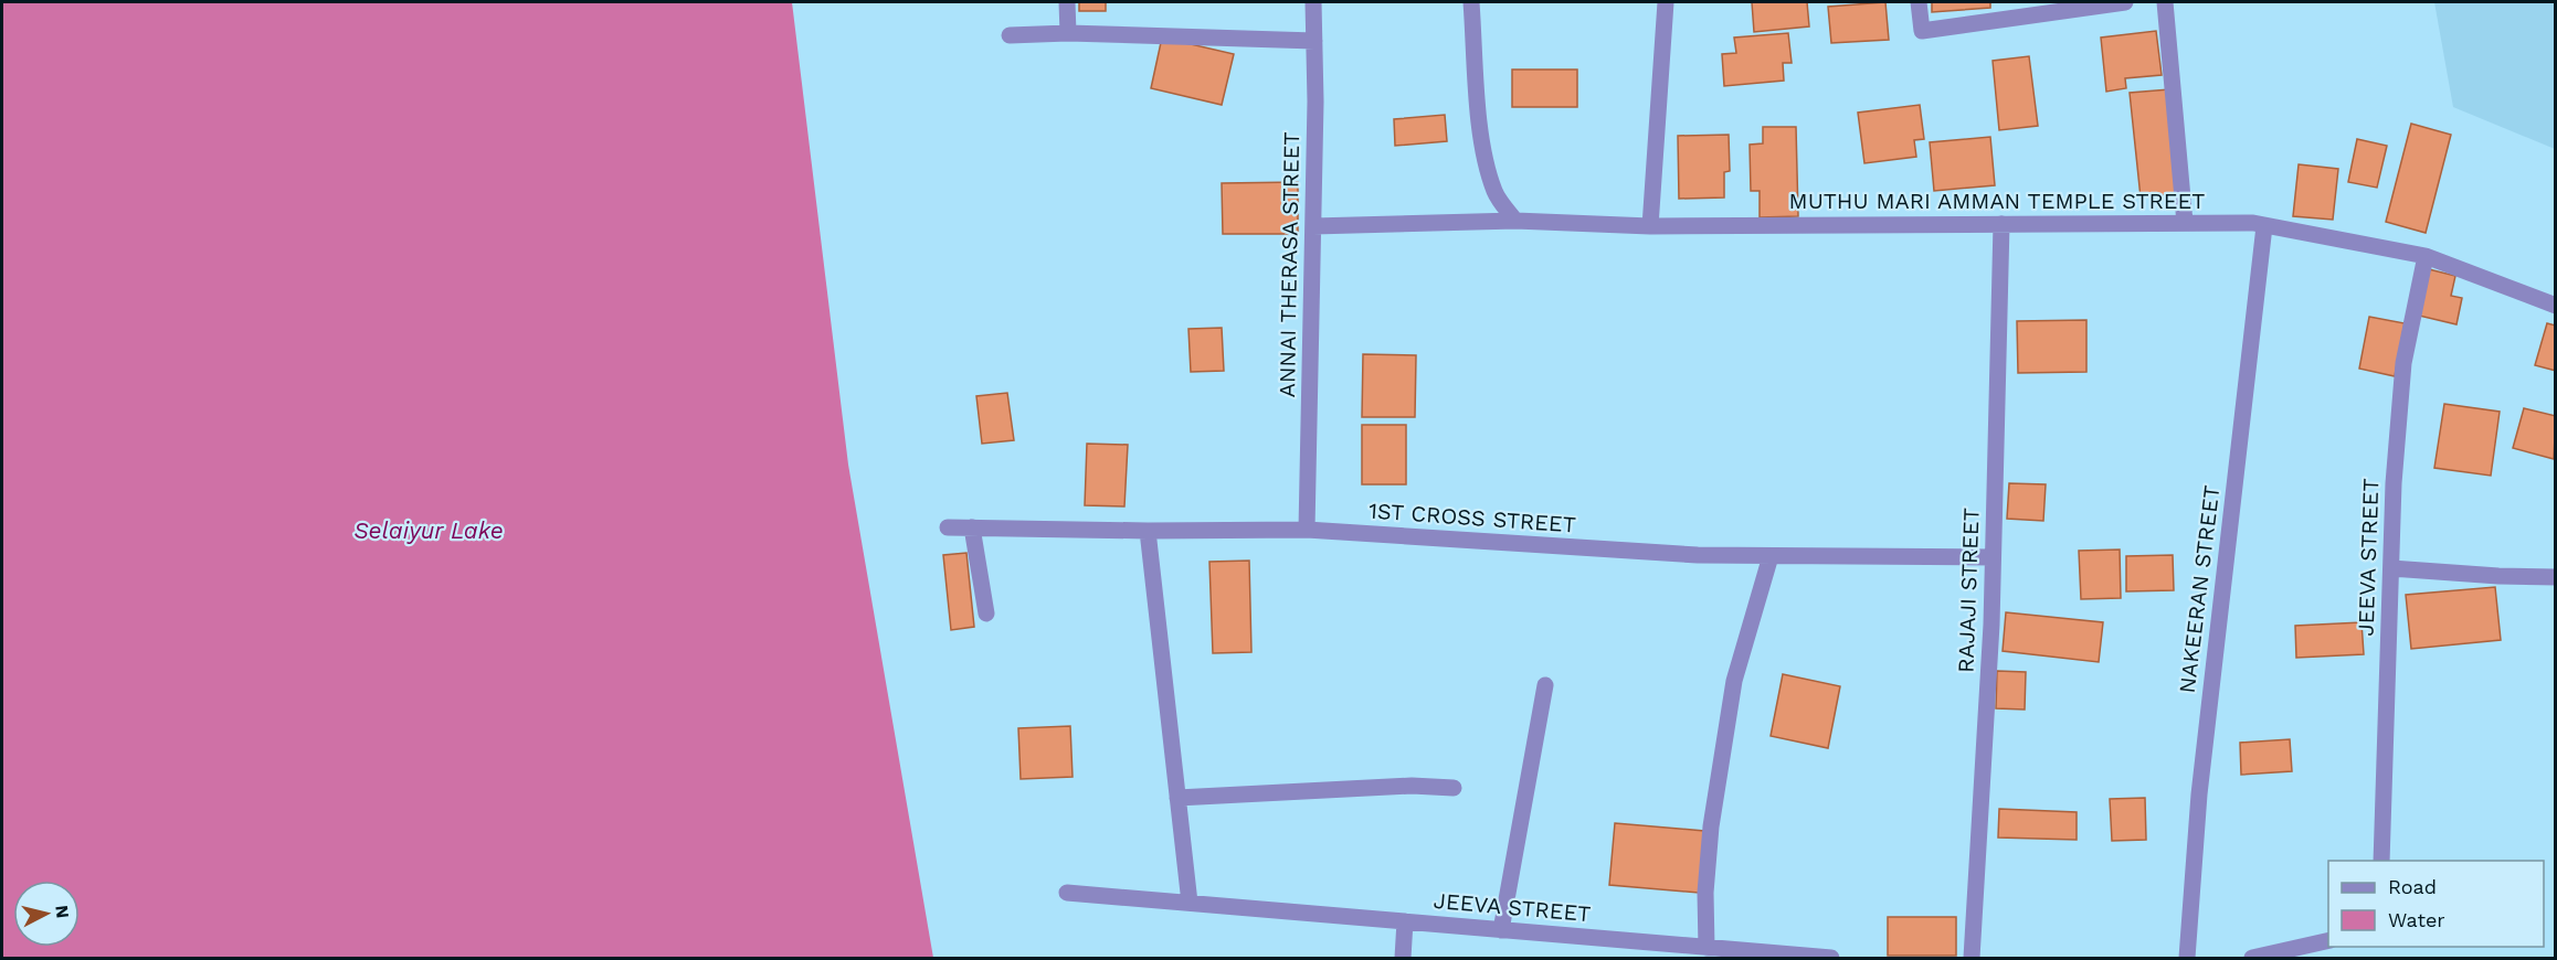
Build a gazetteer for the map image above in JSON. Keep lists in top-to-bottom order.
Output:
{
  "streets": {
    "street": [
      "MUTHU MARI AMMAN TEMPLE STREET",
      "ANNAI THERASA STREET",
      "1ST CROSS STREET",
      "JEEVA STREET",
      "NAKEERAN STREET",
      "RAJAJI STREET"
    ]
  },
  "crossings": [
    ["MUTHU MARI AMMAN TEMPLE STREET", "ANNAI THERASA STREET"],
    ["MUTHU MARI AMMAN TEMPLE STREET", "JEEVA STREET"],
    ["MUTHU MARI AMMAN TEMPLE STREET", "NAKEERAN STREET"],
    ["MUTHU MARI AMMAN TEMPLE STREET", "RAJAJI STREET"],
    ["ANNAI THERASA STREET", "1ST CROSS STREET"],
    ["1ST CROSS STREET", "RAJAJI STREET"]
  ],
  "water": ["Selaiyur Lake"],
  "legend": ["Road", "Water"],
  "north": "right"
}
